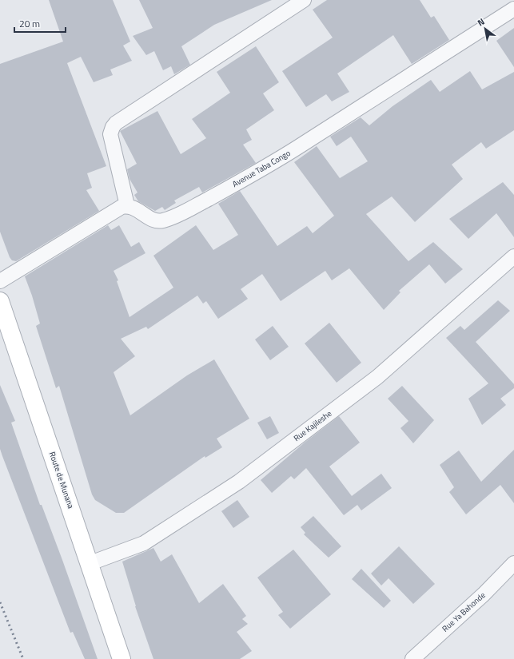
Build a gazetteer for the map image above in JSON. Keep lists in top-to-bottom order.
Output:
{
  "streets": {
    "main road": ["Route de Munana"],
    "street": ["Avenue Taba Congo", "Rue Kajileshe", "Rue Ya Bahonde"]
  },
  "crossings": [
    ["Rue Kajileshe", "Route de Munana"]
  ],
  "scale_bar": "20 m",
  "north": "top left"
}
